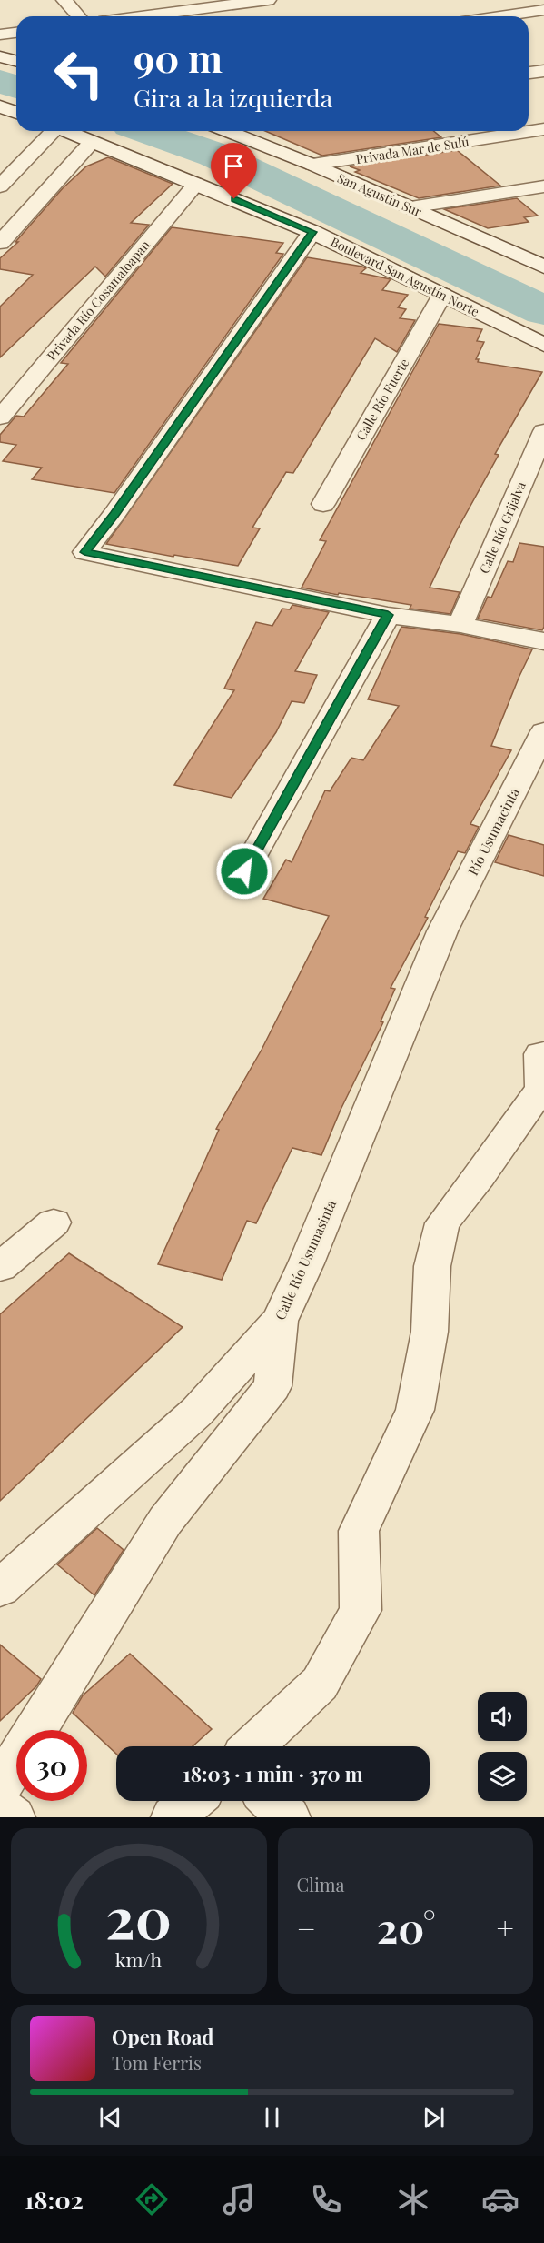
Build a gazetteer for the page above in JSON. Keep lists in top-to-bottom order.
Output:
{
  "streets": {
    "street": [
      "Privada Mar de Sulú",
      "San Agustín Sur",
      "Boulevard San Agustín Norte",
      "Privada Río Cosamaloapan",
      "Calle Río Fuerte",
      "Calle Río Grijalva",
      "Río Usumacinta",
      "Calle Río Usumasinta"
    ]
  },
  "crossings": [
    ["Privada Mar de Sulú", "San Agustín Sur"],
    ["Boulevard San Agustín Norte", "Privada Río Cosamaloapan"],
    ["Boulevard San Agustín Norte", "Calle Río Fuerte"],
    ["Río Usumacinta", "Calle Río Usumasinta"]
  ],
  "page": {
    "turn": ["90 m", "Gira a la izquierda"],
    "limit": "30",
    "trip": "18:03 · 1 min · 370 m",
    "tile": "Clima",
    "heat": ["−", "20°", "+"],
    "song": ["Open Road", "Tom Ferris"],
    "tabs": "18:02",
    "gauge": ["20", "km/h"]
  }
}
